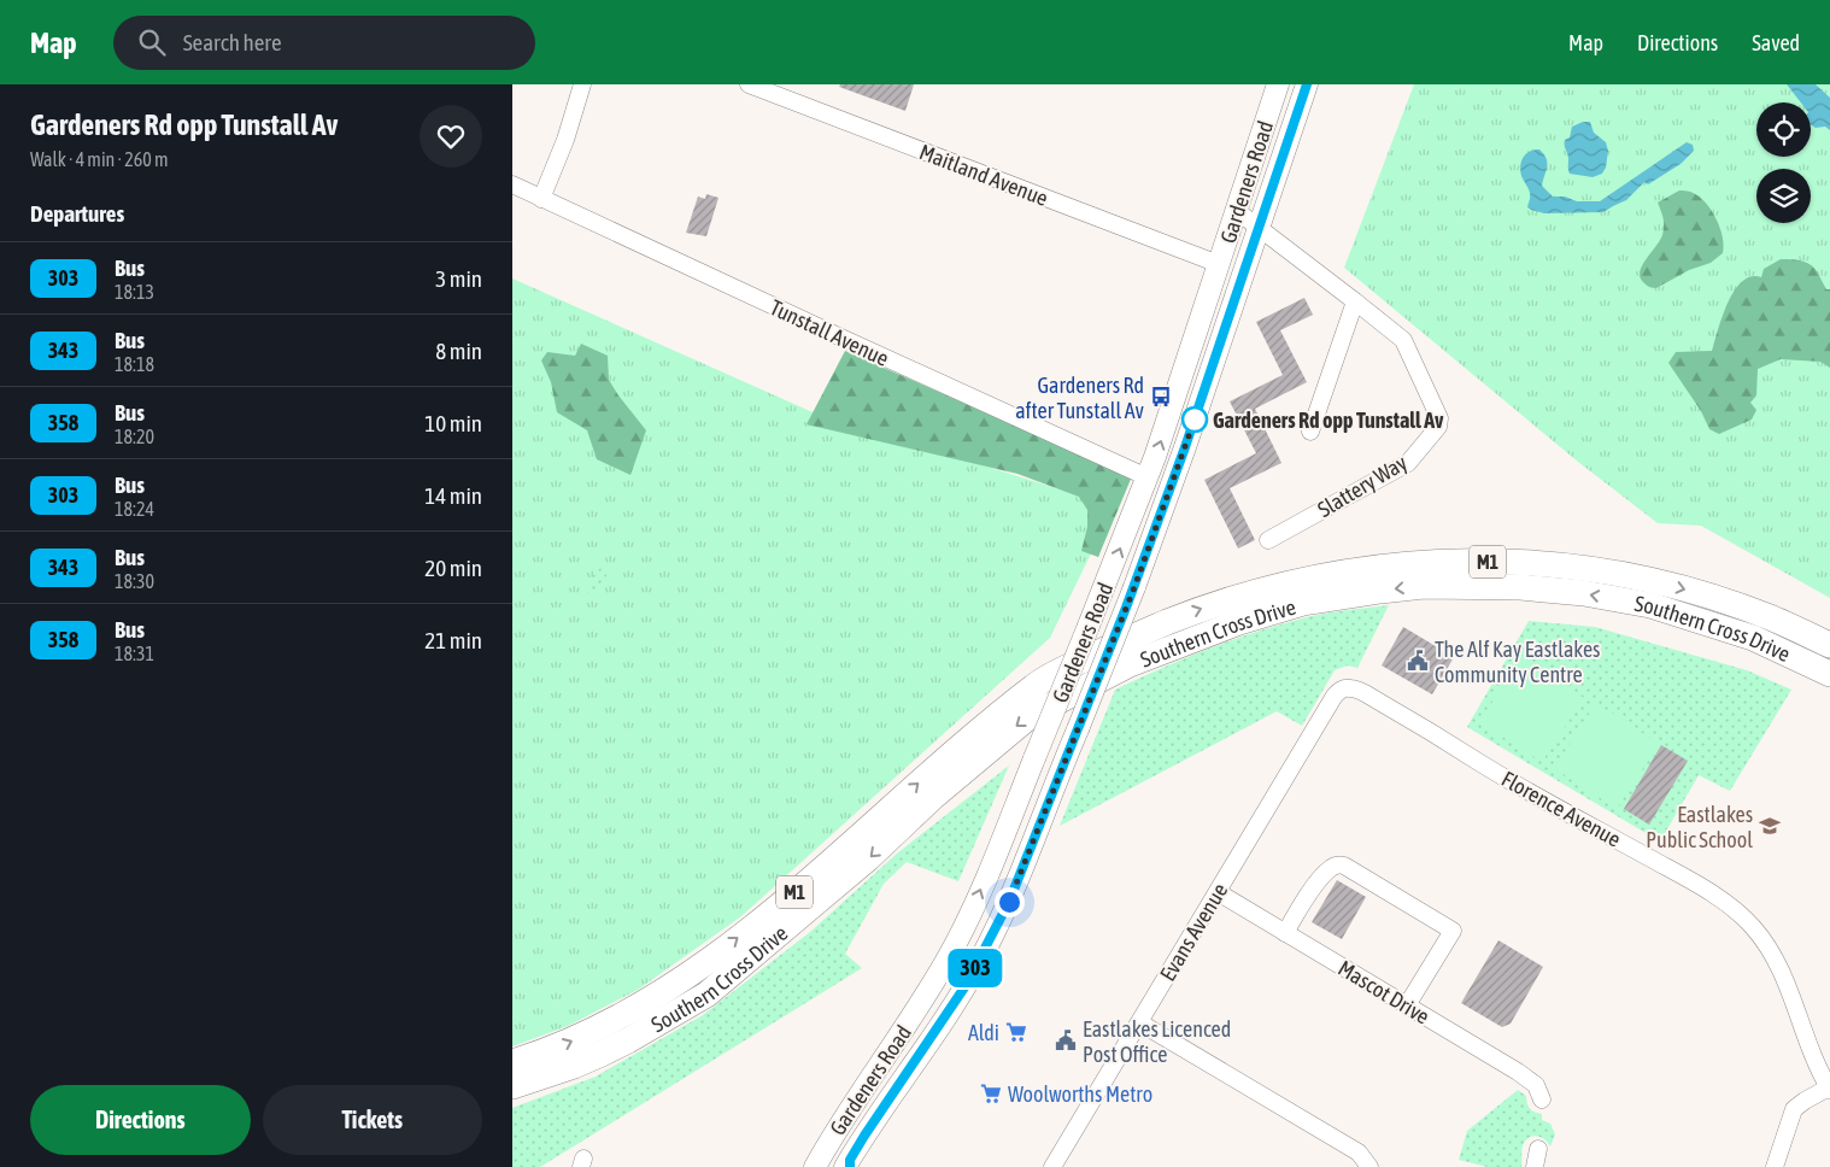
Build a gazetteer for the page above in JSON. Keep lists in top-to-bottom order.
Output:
{
  "streets": {
    "highway": ["M1", "Southern Cross Drive"],
    "main road": ["Gardeners Road"],
    "street": [
      "Maitland Avenue",
      "Tunstall Avenue",
      "Slattery Way",
      "Florence Avenue",
      "Evans Avenue",
      "Mascot Drive"
    ]
  },
  "crossings": [
    ["Maitland Avenue", "Gardeners Road"],
    ["Gardeners Road", "Tunstall Avenue"],
    ["Florence Avenue", "Evans Avenue"],
    ["Evans Avenue", "Mascot Drive"]
  ],
  "places": {
    "bus stop": ["Gardeners Rd after Tunstall Av"],
    "other": ["Gardeners Rd opp Tunstall Av"],
    "public building": ["The Alf Kay Eastlakes Community Centre", "Eastlakes Licenced Post Office"],
    "school or university": ["Eastlakes Public School"],
    "supermarket": ["Aldi", "Woolworths Metro"]
  },
  "lines": ["bus line 303"],
  "page": {
    "header": "Map",
    "search": "Search here",
    "nav": ["Map", "Directions", "Saved"],
    "heading": [
      ["Gardeners Rd opp Tunstall Av", "Walk · 4 min · 260 m"],
      "Departures"
    ],
    "on_map": "303",
    "list": [
      {
        "mark": "303",
        "name": "Bus",
        "note": "18:13",
        "value": "3 min"
      },
      {
        "mark": "343",
        "name": "Bus",
        "note": "18:18",
        "value": "8 min"
      },
      {
        "mark": "358",
        "name": "Bus",
        "note": "18:20",
        "value": "10 min"
      },
      {
        "mark": "303",
        "name": "Bus",
        "note": "18:24",
        "value": "14 min"
      },
      {
        "mark": "343",
        "name": "Bus",
        "note": "18:30",
        "value": "20 min"
      },
      {
        "mark": "358",
        "name": "Bus",
        "note": "18:31",
        "value": "21 min"
      }
    ],
    "buttons": ["Directions", "Tickets"]
  }
}
